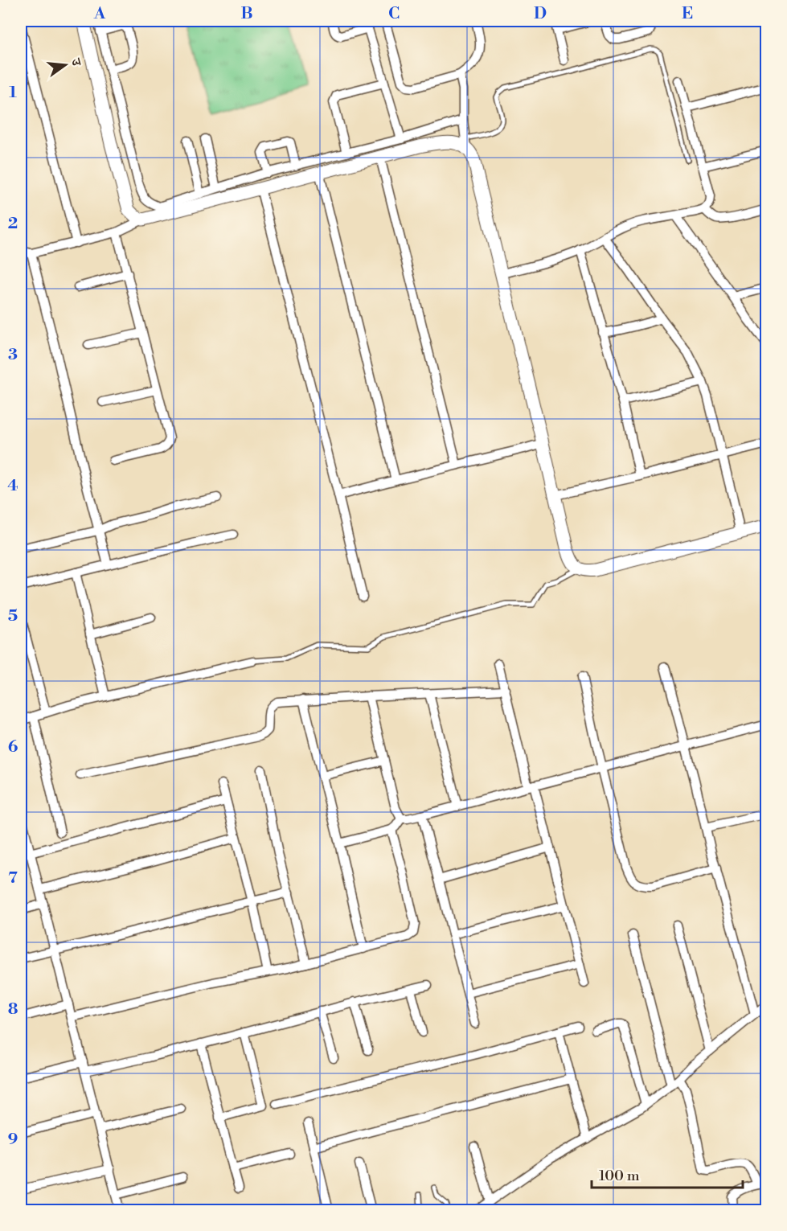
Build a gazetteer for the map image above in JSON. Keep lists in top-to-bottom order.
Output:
{
  "scale_bar": "100 m",
  "north": "right",
  "grid": {
    "columns": [
      "A",
      "B",
      "C",
      "D",
      "E"
    ],
    "rows": [
      "1",
      "2",
      "3",
      "4",
      "5",
      "6",
      "7",
      "8",
      "9"
    ]
  }
}
